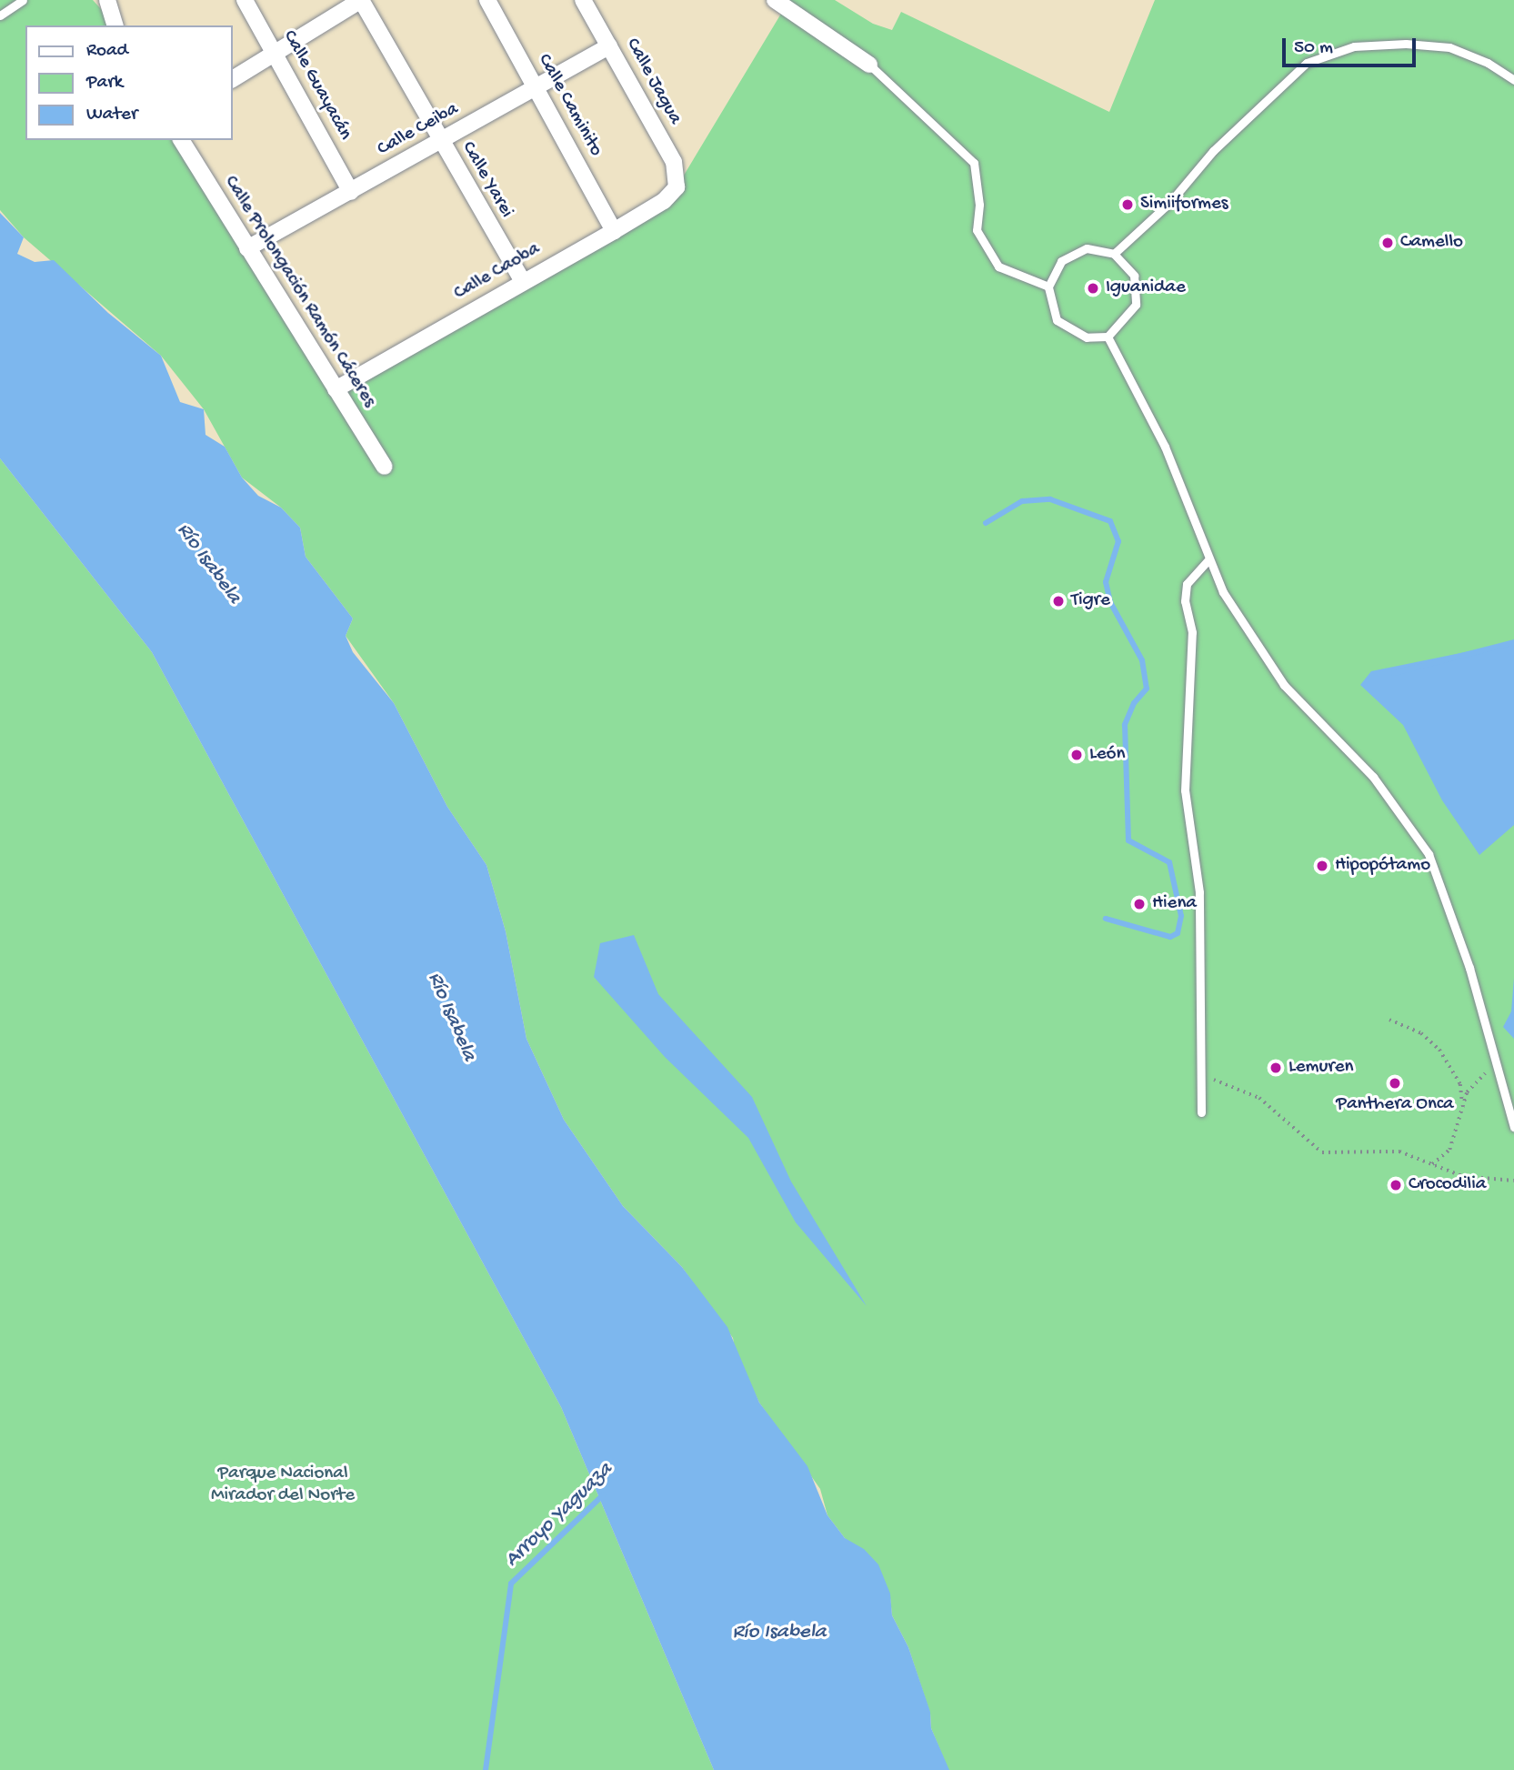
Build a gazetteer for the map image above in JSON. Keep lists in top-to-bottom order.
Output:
{
  "streets": {
    "street": [
      "Calle Jagua",
      "Calle Guayacán",
      "Calle Caminito",
      "Calle Ceiba",
      "Calle Yarei",
      "Calle Caoba",
      "Calle Prolongación Ramón Cáceres"
    ]
  },
  "crossings": [
    ["Calle Jagua", "Calle Ceiba"],
    ["Calle Jagua", "Calle Caoba"],
    ["Calle Guayacán", "Calle Ceiba"],
    ["Calle Caminito", "Calle Ceiba"],
    ["Calle Caminito", "Calle Caoba"],
    ["Calle Ceiba", "Calle Yarei"],
    ["Calle Ceiba", "Calle Prolongación Ramón Cáceres"],
    ["Calle Yarei", "Calle Caoba"],
    ["Calle Caoba", "Calle Prolongación Ramón Cáceres"]
  ],
  "water": ["Río Isabela", "Arroyo Yaguaza"],
  "parks": ["Parque Nacional Mirador del Norte"],
  "places": [
    "Simiiformes",
    "Camello",
    "Iguanidae",
    "Tigre",
    "León",
    "Hipopótamo",
    "Hiena",
    "Lemuren",
    "Panthera Onca",
    "Crocodilia"
  ],
  "legend": ["Road", "Park", "Water"],
  "scale_bar": "50 m"
}
